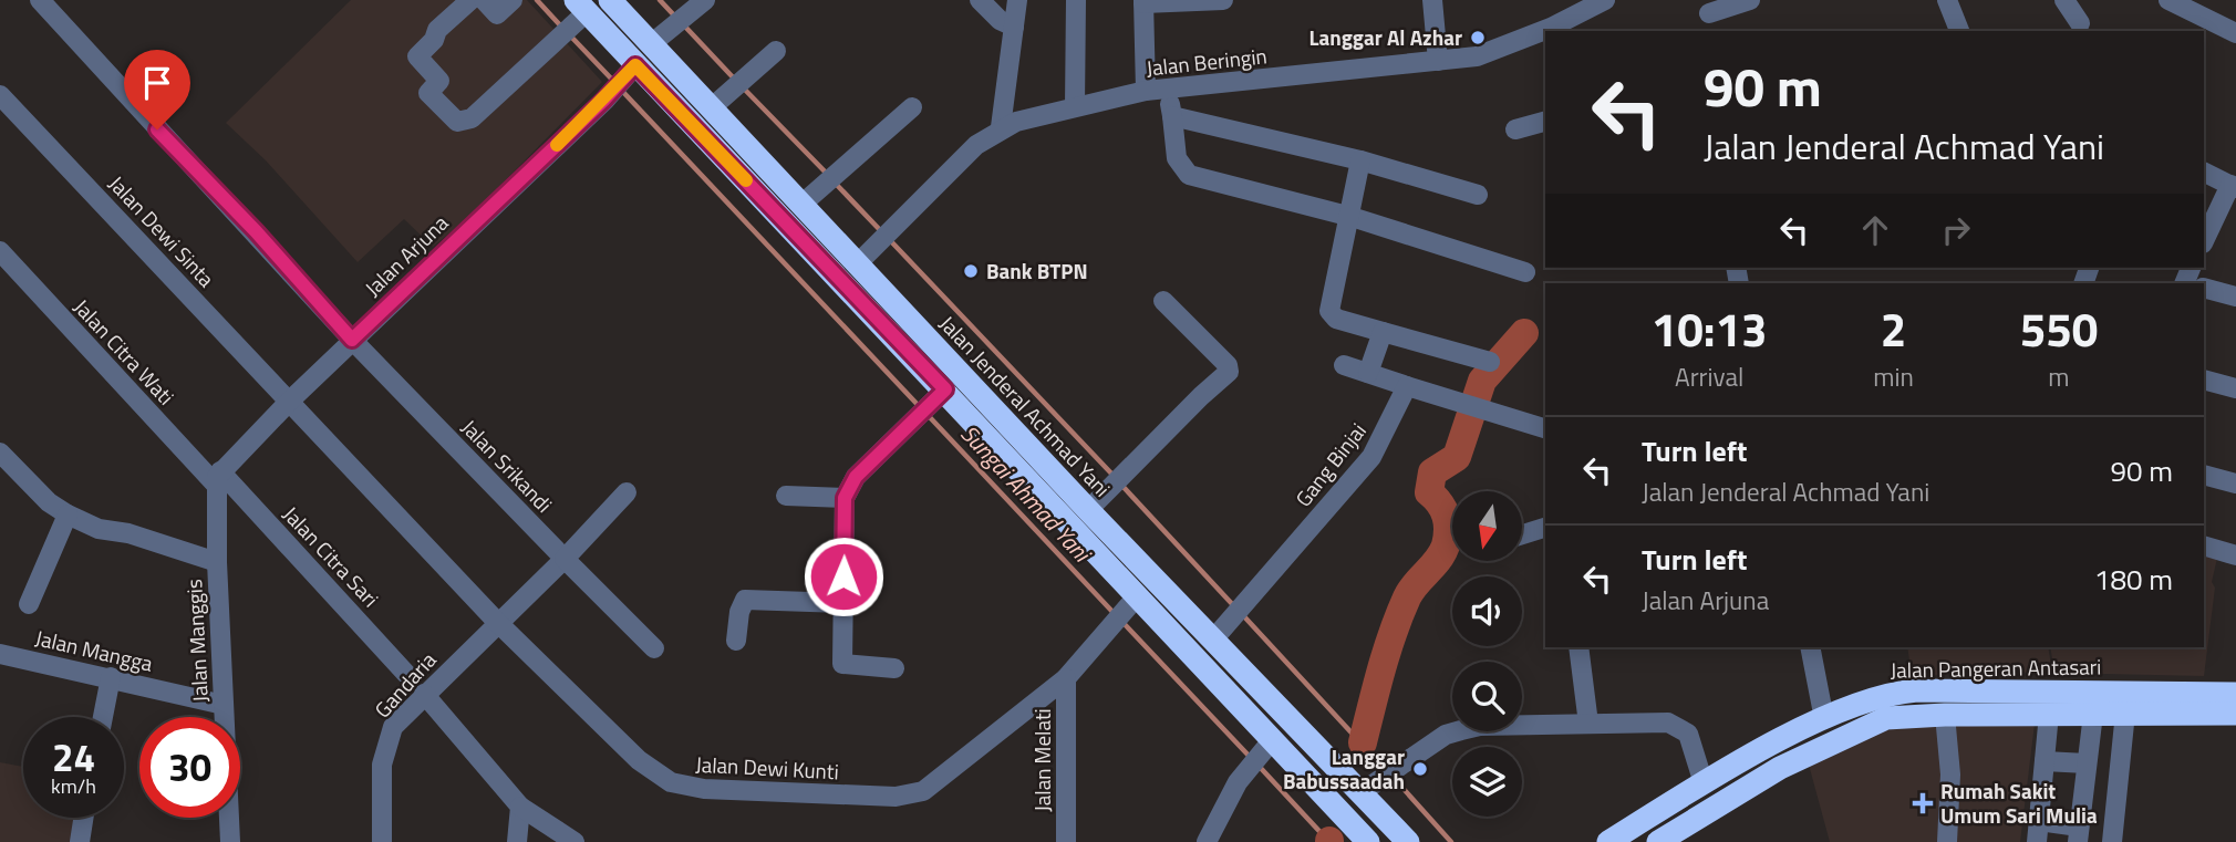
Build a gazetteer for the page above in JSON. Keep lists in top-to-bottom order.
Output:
{
  "streets": {
    "highway": ["Jalan Jenderal Achmad Yani", "Jalan Pangeran Antasari"],
    "street": [
      "Jalan Beringin",
      "Jalan Dewi Sinta",
      "Jalan Arjuna",
      "Jalan Citra Wati",
      "Gang Binjai",
      "Jalan Srikandi",
      "Jalan Citra Sari",
      "Jalan Manggis",
      "Jalan Mangga",
      "Gandaria",
      "Jalan Melati",
      "Jalan Dewi Kunti"
    ]
  },
  "crossings": [
    ["Jalan Beringin", "Jalan Jenderal Achmad Yani"],
    ["Jalan Dewi Sinta", "Jalan Arjuna"],
    ["Jalan Dewi Sinta", "Jalan Dewi Kunti"],
    ["Jalan Arjuna", "Jalan Citra Wati"],
    ["Jalan Arjuna", "Jalan Jenderal Achmad Yani"],
    ["Jalan Arjuna", "Jalan Srikandi"],
    ["Jalan Arjuna", "Jalan Citra Sari"],
    ["Jalan Arjuna", "Jalan Manggis"],
    ["Jalan Arjuna", "Jalan Dewi Kunti"],
    ["Jalan Citra Wati", "Jalan Citra Sari"],
    ["Jalan Citra Wati", "Jalan Manggis"],
    ["Jalan Jenderal Achmad Yani", "Gang Binjai"],
    ["Jalan Jenderal Achmad Yani", "Jalan Dewi Kunti"],
    ["Jalan Citra Sari", "Jalan Manggis"],
    ["Jalan Manggis", "Jalan Mangga"],
    ["Gandaria", "Jalan Dewi Kunti"],
    ["Jalan Melati", "Jalan Dewi Kunti"]
  ],
  "water": ["Sungai Ahmad Yani"],
  "places": {
    "other": ["Langgar Al Azhar", "Bank BTPN", "Langgar Babussaadah"],
    "health": ["Rumah Sakit Umum Sari Mulia"]
  },
  "north": "bottom",
  "page": {
    "turn": ["90 m", "Jalan Jenderal Achmad Yani"],
    "eta": [
      "10:13",
      "Arrival",
      "2",
      "min",
      "550",
      "m"
    ],
    "list": [
      {
        "name": "Turn left",
        "note": "Jalan Jenderal Achmad Yani",
        "value": "90 m"
      },
      {
        "name": "Turn left",
        "note": "Jalan Arjuna",
        "value": "180 m"
      }
    ],
    "speed": "24 km/h",
    "limit": "30"
  }
}
